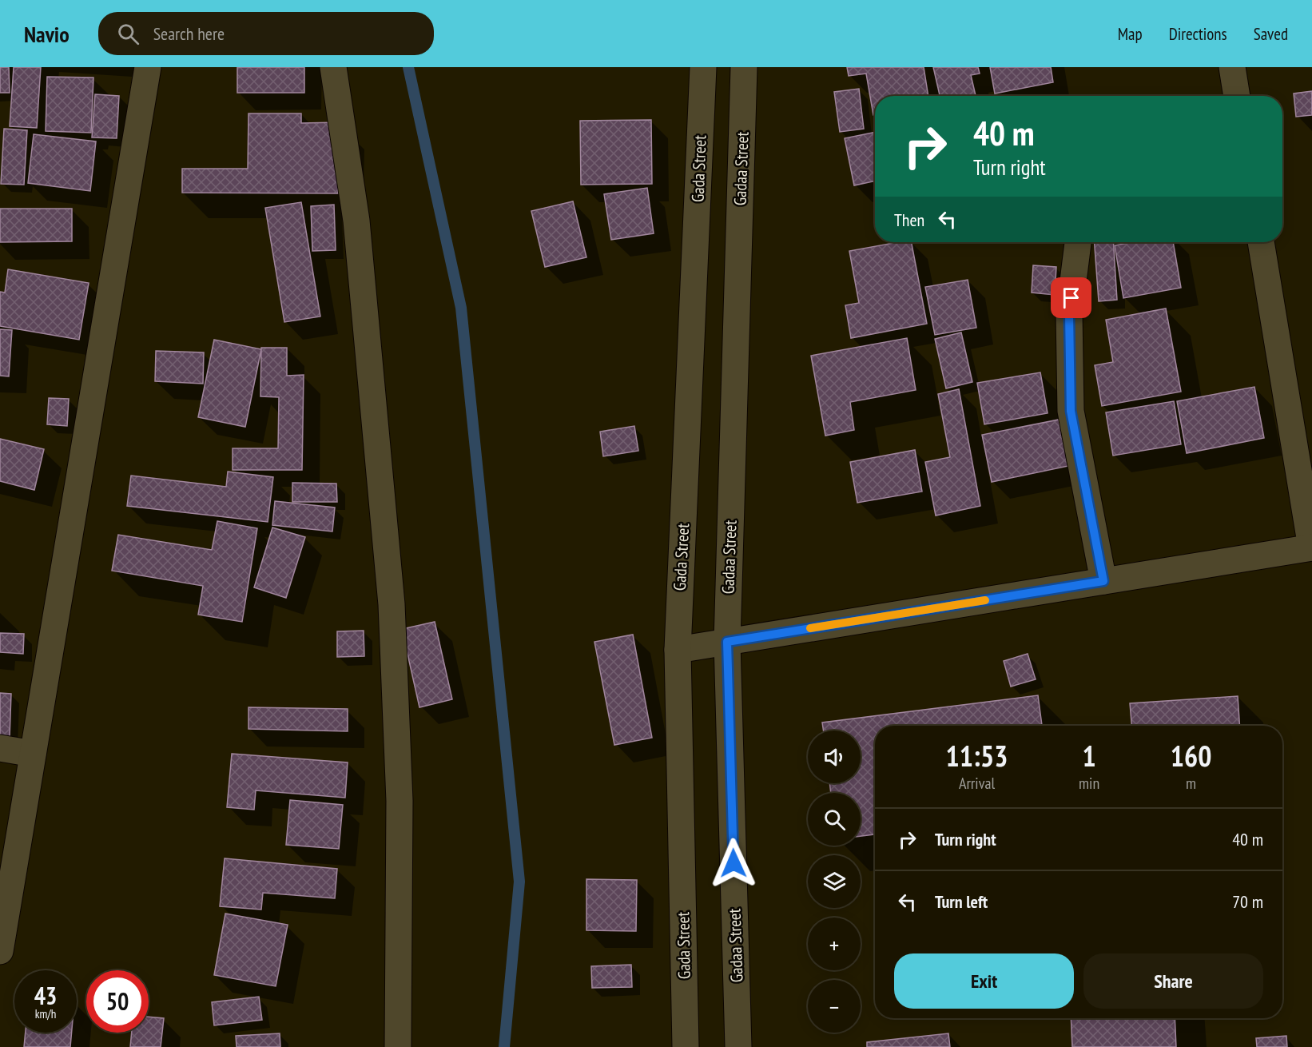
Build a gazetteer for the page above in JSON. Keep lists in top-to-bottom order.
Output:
{
  "streets": {
    "street": ["Gada Street", "Gadaa Street"]
  },
  "page": {
    "header": "Navio",
    "search": "Search here",
    "nav": ["Map", "Directions", "Saved"],
    "turn": ["40 m", "Turn right"],
    "then": "Then",
    "eta": [
      "11:53",
      "Arrival",
      "1",
      "min",
      "160",
      "m"
    ],
    "map_buttons": ["+", "−"],
    "list": [
      {
        "name": "Turn right",
        "value": "40 m"
      },
      {
        "name": "Turn left",
        "value": "70 m"
      }
    ],
    "buttons": ["Exit", "Share"],
    "speed": "43 km/h",
    "limit": "50"
  }
}
